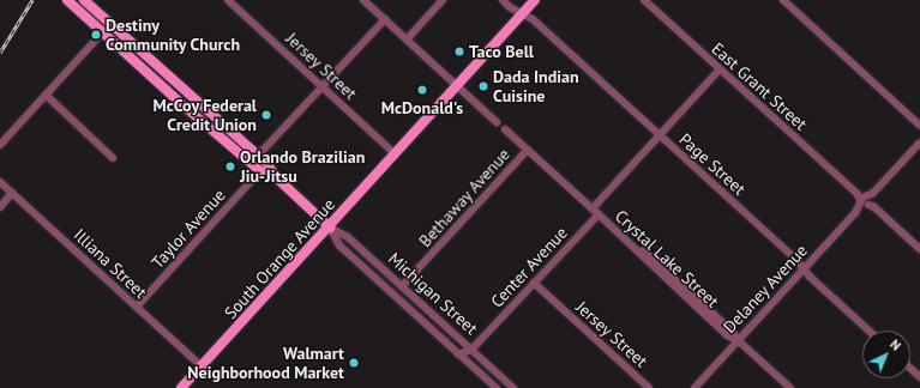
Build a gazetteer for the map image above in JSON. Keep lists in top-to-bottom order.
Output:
{
  "streets": {
    "main road": ["South Orange Avenue", "Michigan Street"],
    "street": [
      "Jersey Street",
      "East Grant Street",
      "Page Street",
      "Bethaway Avenue",
      "Taylor Avenue",
      "Crystal Lake Street",
      "Illiana Street",
      "Center Avenue",
      "Delaney Avenue"
    ]
  },
  "crossings": [
    ["Jersey Street", "South Orange Avenue"],
    ["Jersey Street", "Center Avenue"],
    ["East Grant Street", "Delaney Avenue"],
    ["Page Street", "South Orange Avenue"],
    ["Page Street", "Delaney Avenue"],
    ["Bethaway Avenue", "Crystal Lake Street"],
    ["Bethaway Avenue", "Michigan Street"],
    ["Taylor Avenue", "Illiana Street"],
    ["Taylor Avenue", "Michigan Street"],
    ["South Orange Avenue", "Illiana Street"],
    ["South Orange Avenue", "Michigan Street"],
    ["Crystal Lake Street", "Center Avenue"],
    ["Crystal Lake Street", "Delaney Avenue"],
    ["Center Avenue", "Michigan Street"]
  ],
  "places": [
    "Destiny Community Church",
    "Taco Bell",
    "Dada Indian Cuisine",
    "McDonald's",
    "McCoy Federal Credit Union",
    "Orlando Brazilian Jiu-Jitsu",
    "Walmart Neighborhood Market"
  ],
  "north": "top right"
}
